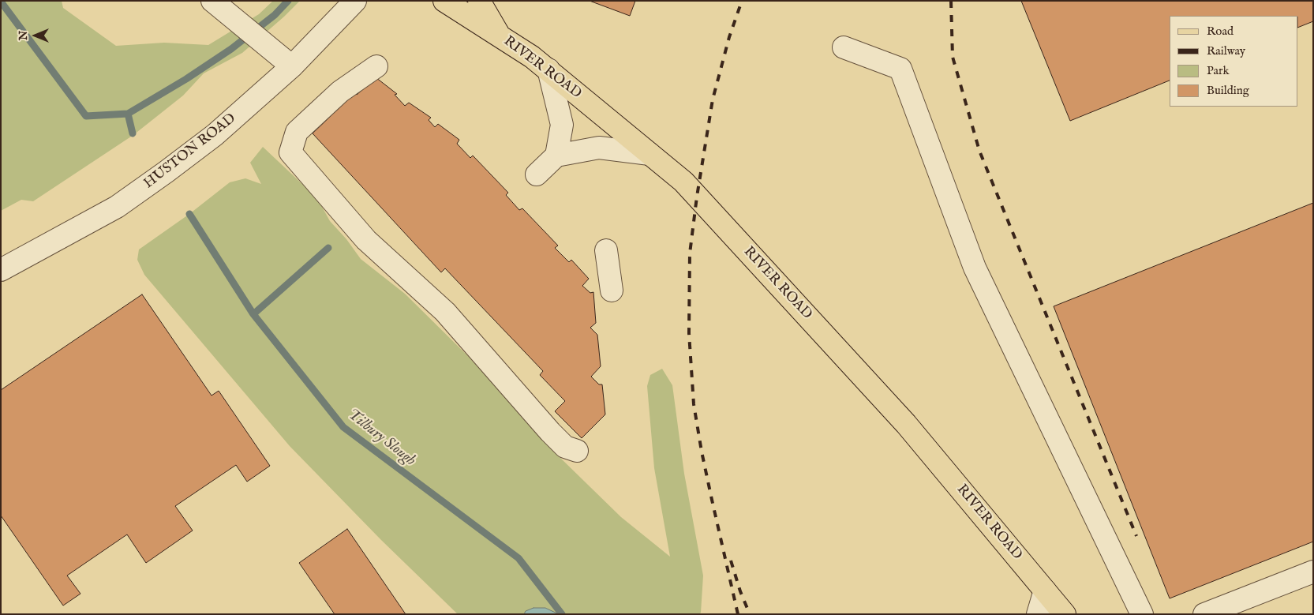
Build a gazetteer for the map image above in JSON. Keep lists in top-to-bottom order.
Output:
{
  "streets": {
    "main road": ["RIVER ROAD"],
    "street": ["HUSTON ROAD"]
  },
  "water": ["Tilbury Slough"],
  "legend": [
    "Road",
    "Railway",
    "Park",
    "Building"
  ],
  "north": "left"
}
